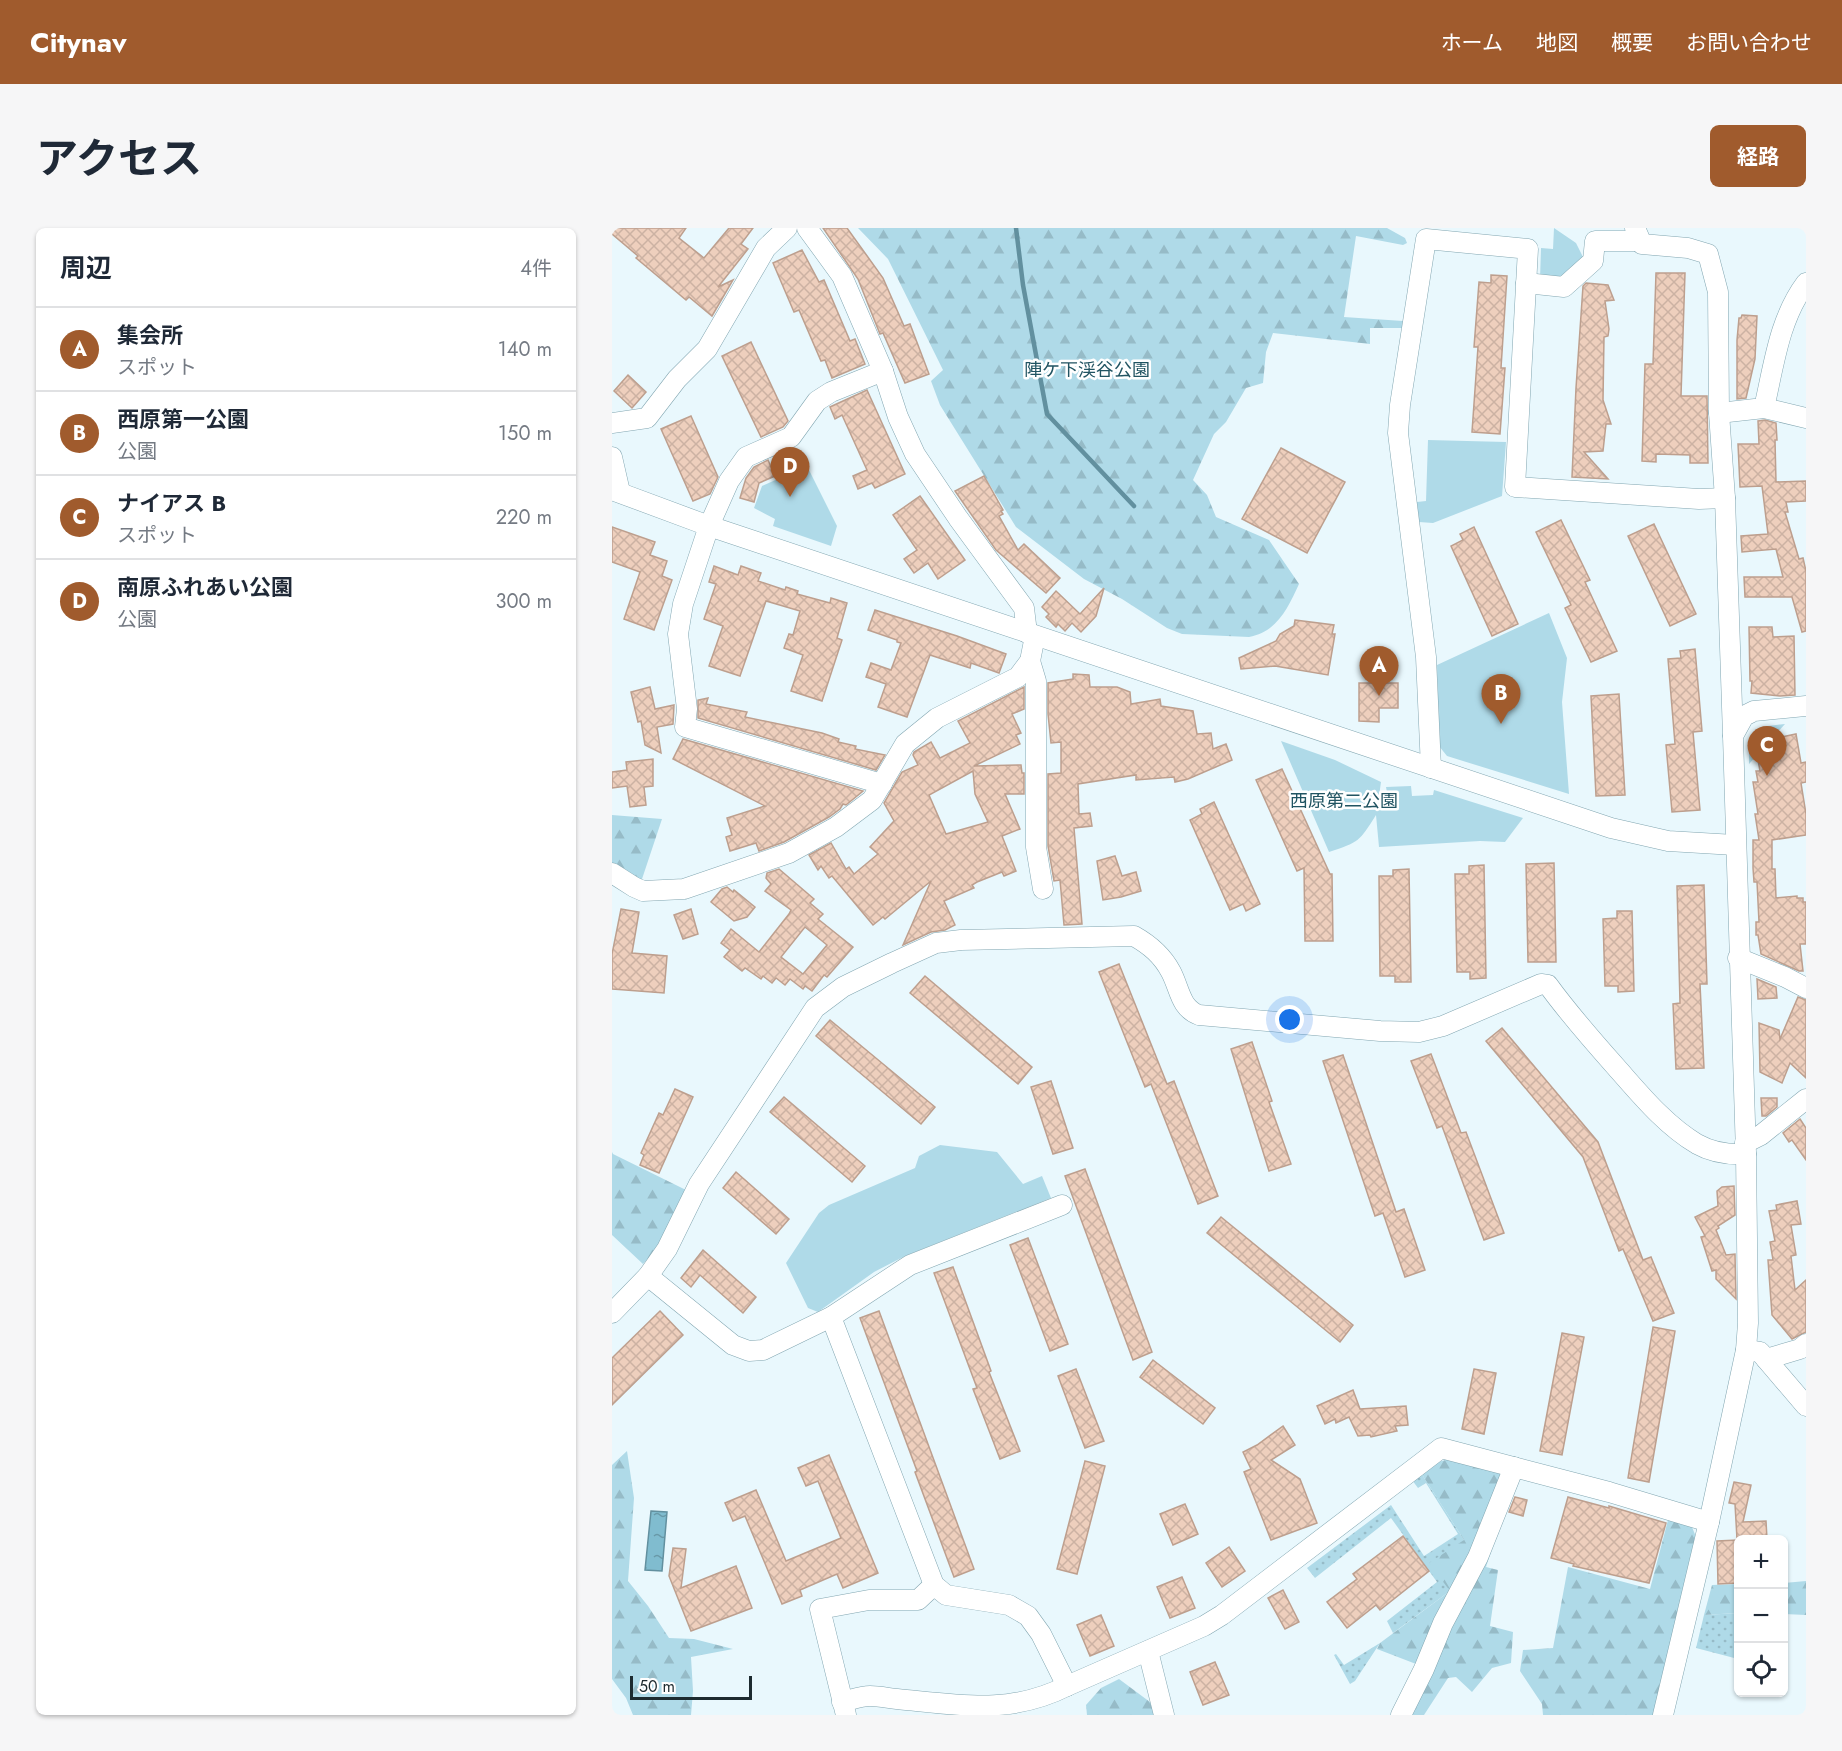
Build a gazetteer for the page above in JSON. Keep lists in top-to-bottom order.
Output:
{
  "parks": ["陣ケ下渓谷公園", "西原第二公園"],
  "scale_bar": "50 m",
  "page": {
    "header": "Citynav",
    "nav": [
      "ホーム",
      "地図",
      "概要",
      "お問い合わせ"
    ],
    "title": "アクセス",
    "buttons": "経路",
    "heading": ["周辺", "4件"],
    "list": [
      {
        "mark": "A",
        "name": "集会所",
        "note": "スポット",
        "value": "140 m"
      },
      {
        "mark": "B",
        "name": "西原第一公園",
        "note": "公園",
        "value": "150 m"
      },
      {
        "mark": "C",
        "name": "ナイアス B",
        "note": "スポット",
        "value": "220 m"
      },
      {
        "mark": "D",
        "name": "南原ふれあい公園",
        "note": "公園",
        "value": "300 m"
      }
    ],
    "pins": [
      "D",
      "A",
      "B",
      "C"
    ],
    "map_buttons": ["+", "−"],
    "scale": "50 m"
  }
}
